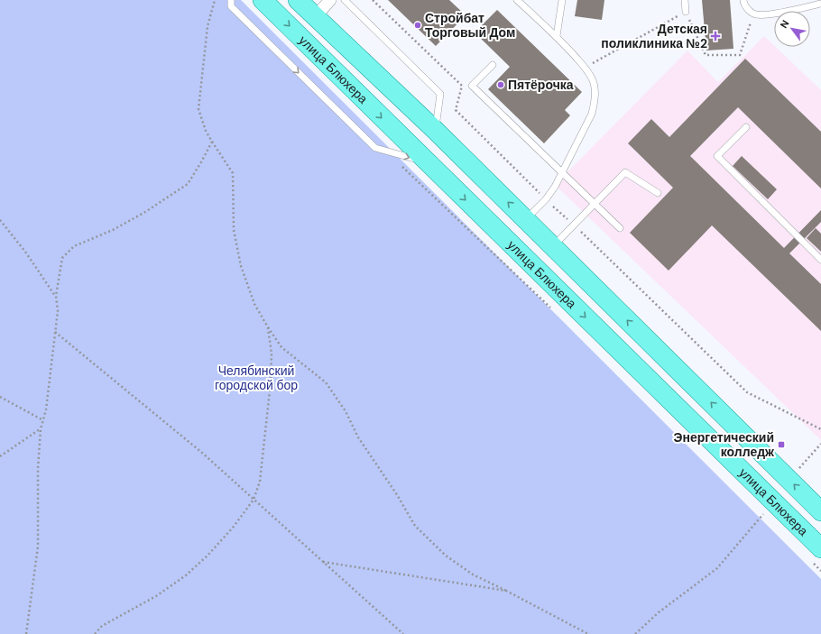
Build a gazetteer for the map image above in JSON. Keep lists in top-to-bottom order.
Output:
{
  "streets": {
    "main road": ["улица Блюхера"]
  },
  "parks": ["Челябинский городской бор"],
  "places": {
    "other": ["Стройбат Торговый Дом", "Пятёрочка"],
    "health": ["Детская поликлиника №2"],
    "transit": ["Энергетический колледж"]
  },
  "north": "top left"
}
